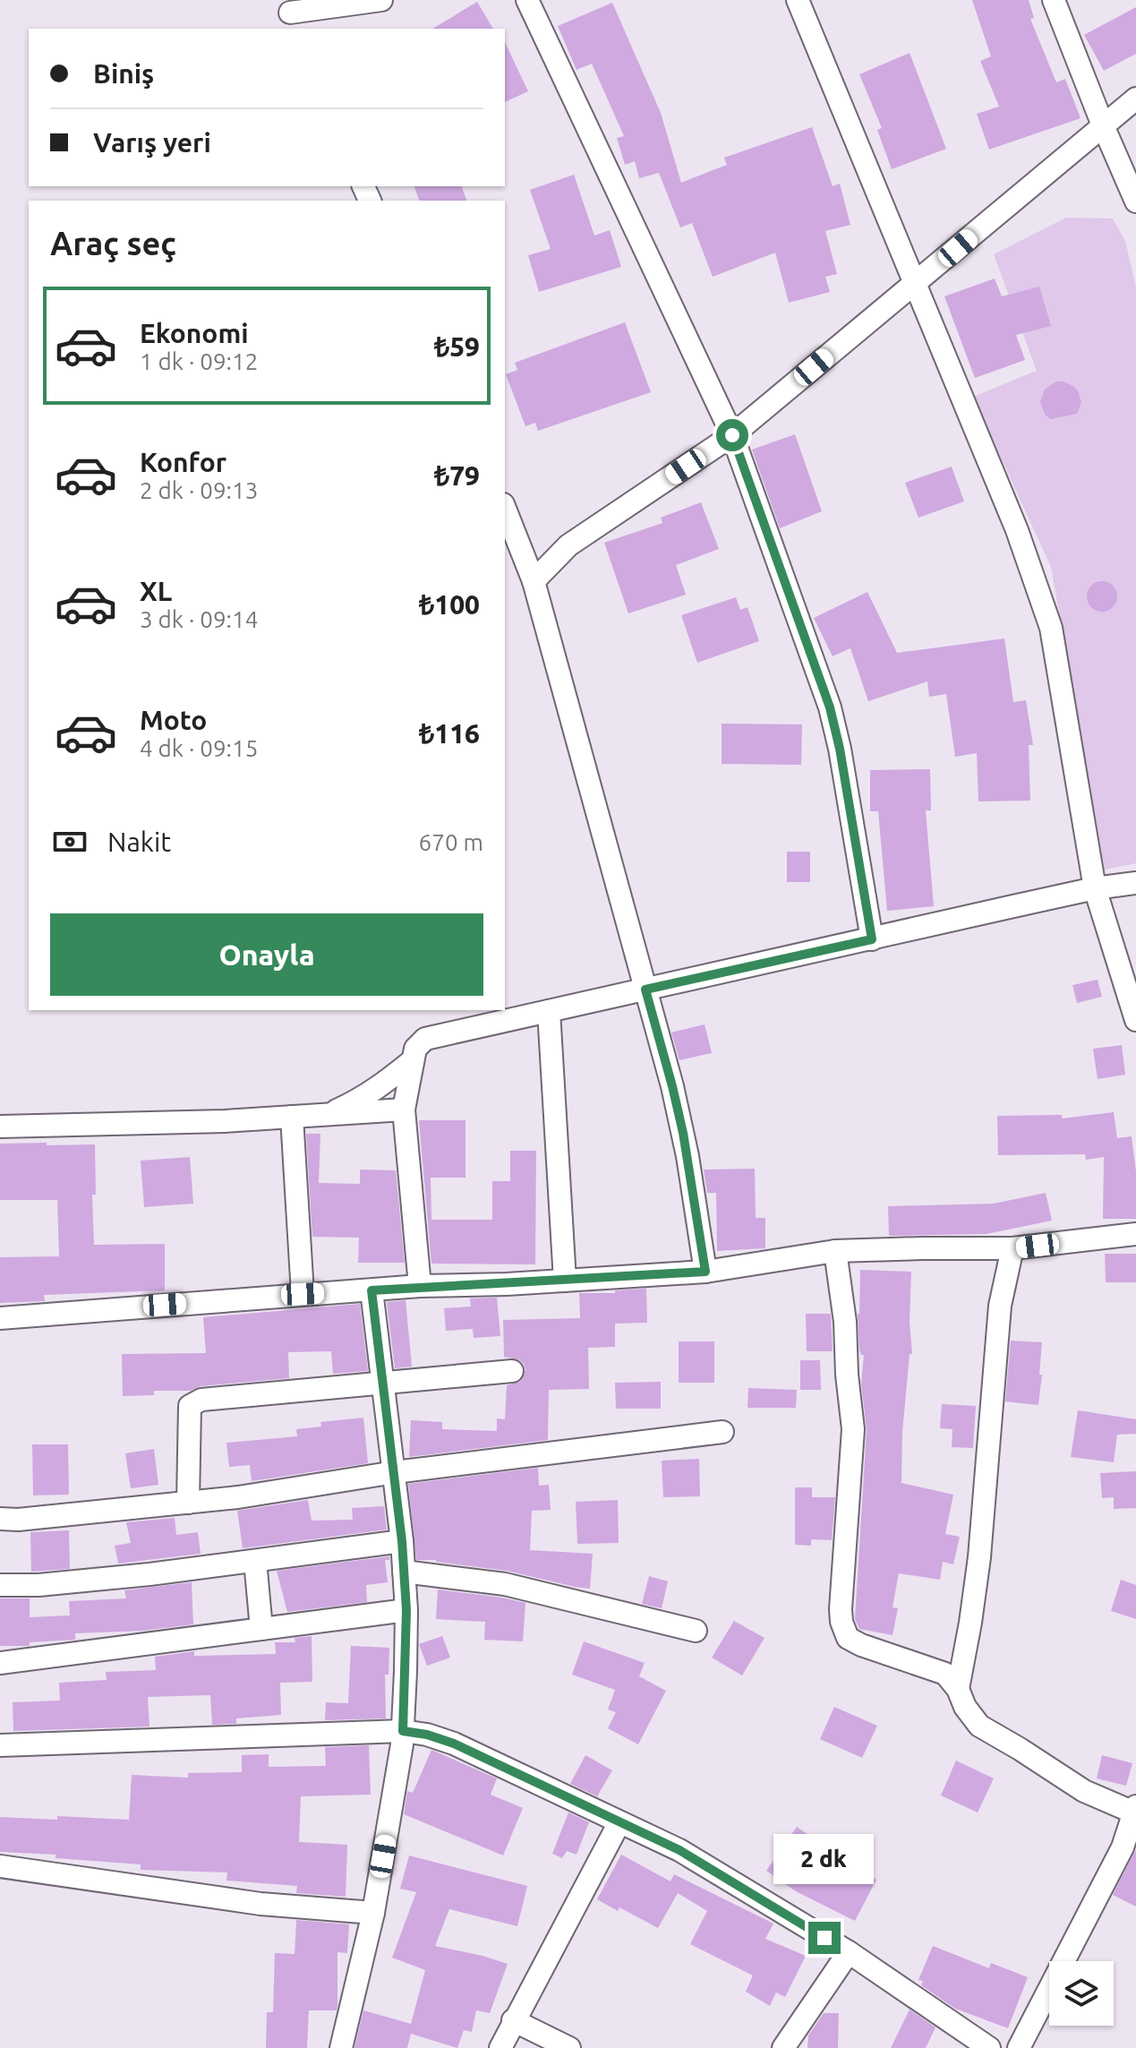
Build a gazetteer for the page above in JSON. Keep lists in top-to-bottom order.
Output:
{
  "page": {
    "banner": ["Biniş", "Varış yeri"],
    "heading": "Araç seç",
    "list": [
      {
        "name": "Ekonomi",
        "note": "1 dk · 09:12",
        "value": "₺59"
      },
      {
        "name": "Konfor",
        "note": "2 dk · 09:13",
        "value": "₺79"
      },
      {
        "name": "XL",
        "note": "3 dk · 09:14",
        "value": "₺100"
      },
      {
        "name": "Moto",
        "note": "4 dk · 09:15",
        "value": "₺116"
      }
    ],
    "pay": ["Nakit", "670 m"],
    "buttons": "Onayla",
    "bubble": "2 dk"
  }
}
